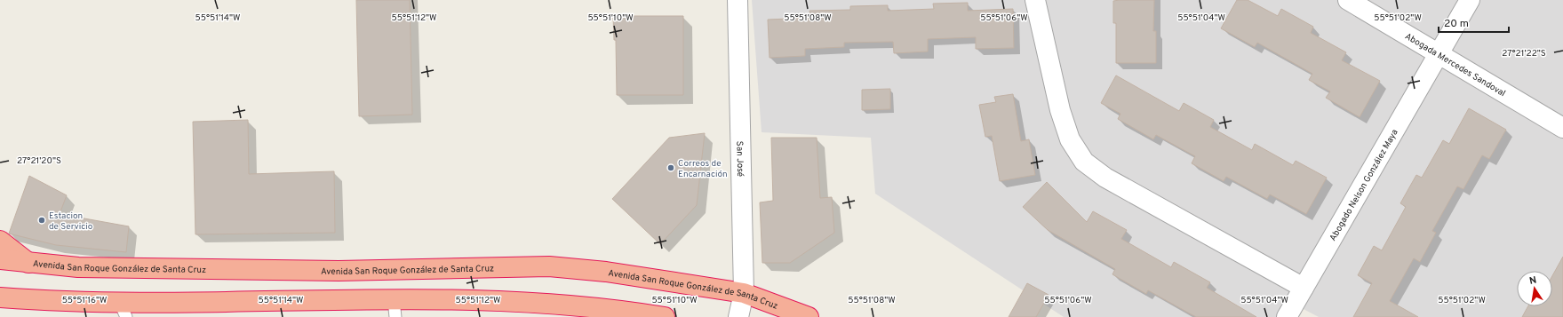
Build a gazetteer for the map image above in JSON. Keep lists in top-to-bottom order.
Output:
{
  "streets": {
    "highway": ["Avenida San Roque González de Santa Cruz"],
    "street": ["Abogada Mercedes Sandoval", "San José", "Abogado Nelson González Maya"]
  },
  "crossings": [
    ["Abogada Mercedes Sandoval", "Abogado Nelson González Maya"],
    ["San José", "Avenida San Roque González de Santa Cruz"]
  ],
  "places": ["Correos de Encarnación", "Estacion de Servicio"],
  "scale_bar": "20 m",
  "north": "top",
  "coordinates": [
    "55°51'14\"W",
    "55°51'12\"W",
    "55°51'10\"W",
    "55°51'08\"W",
    "55°51'06\"W",
    "55°51'04\"W",
    "55°51'02\"W",
    "27°21'22\"S",
    "27°21'20\"S",
    "55°51'16\"W"
  ]
}
